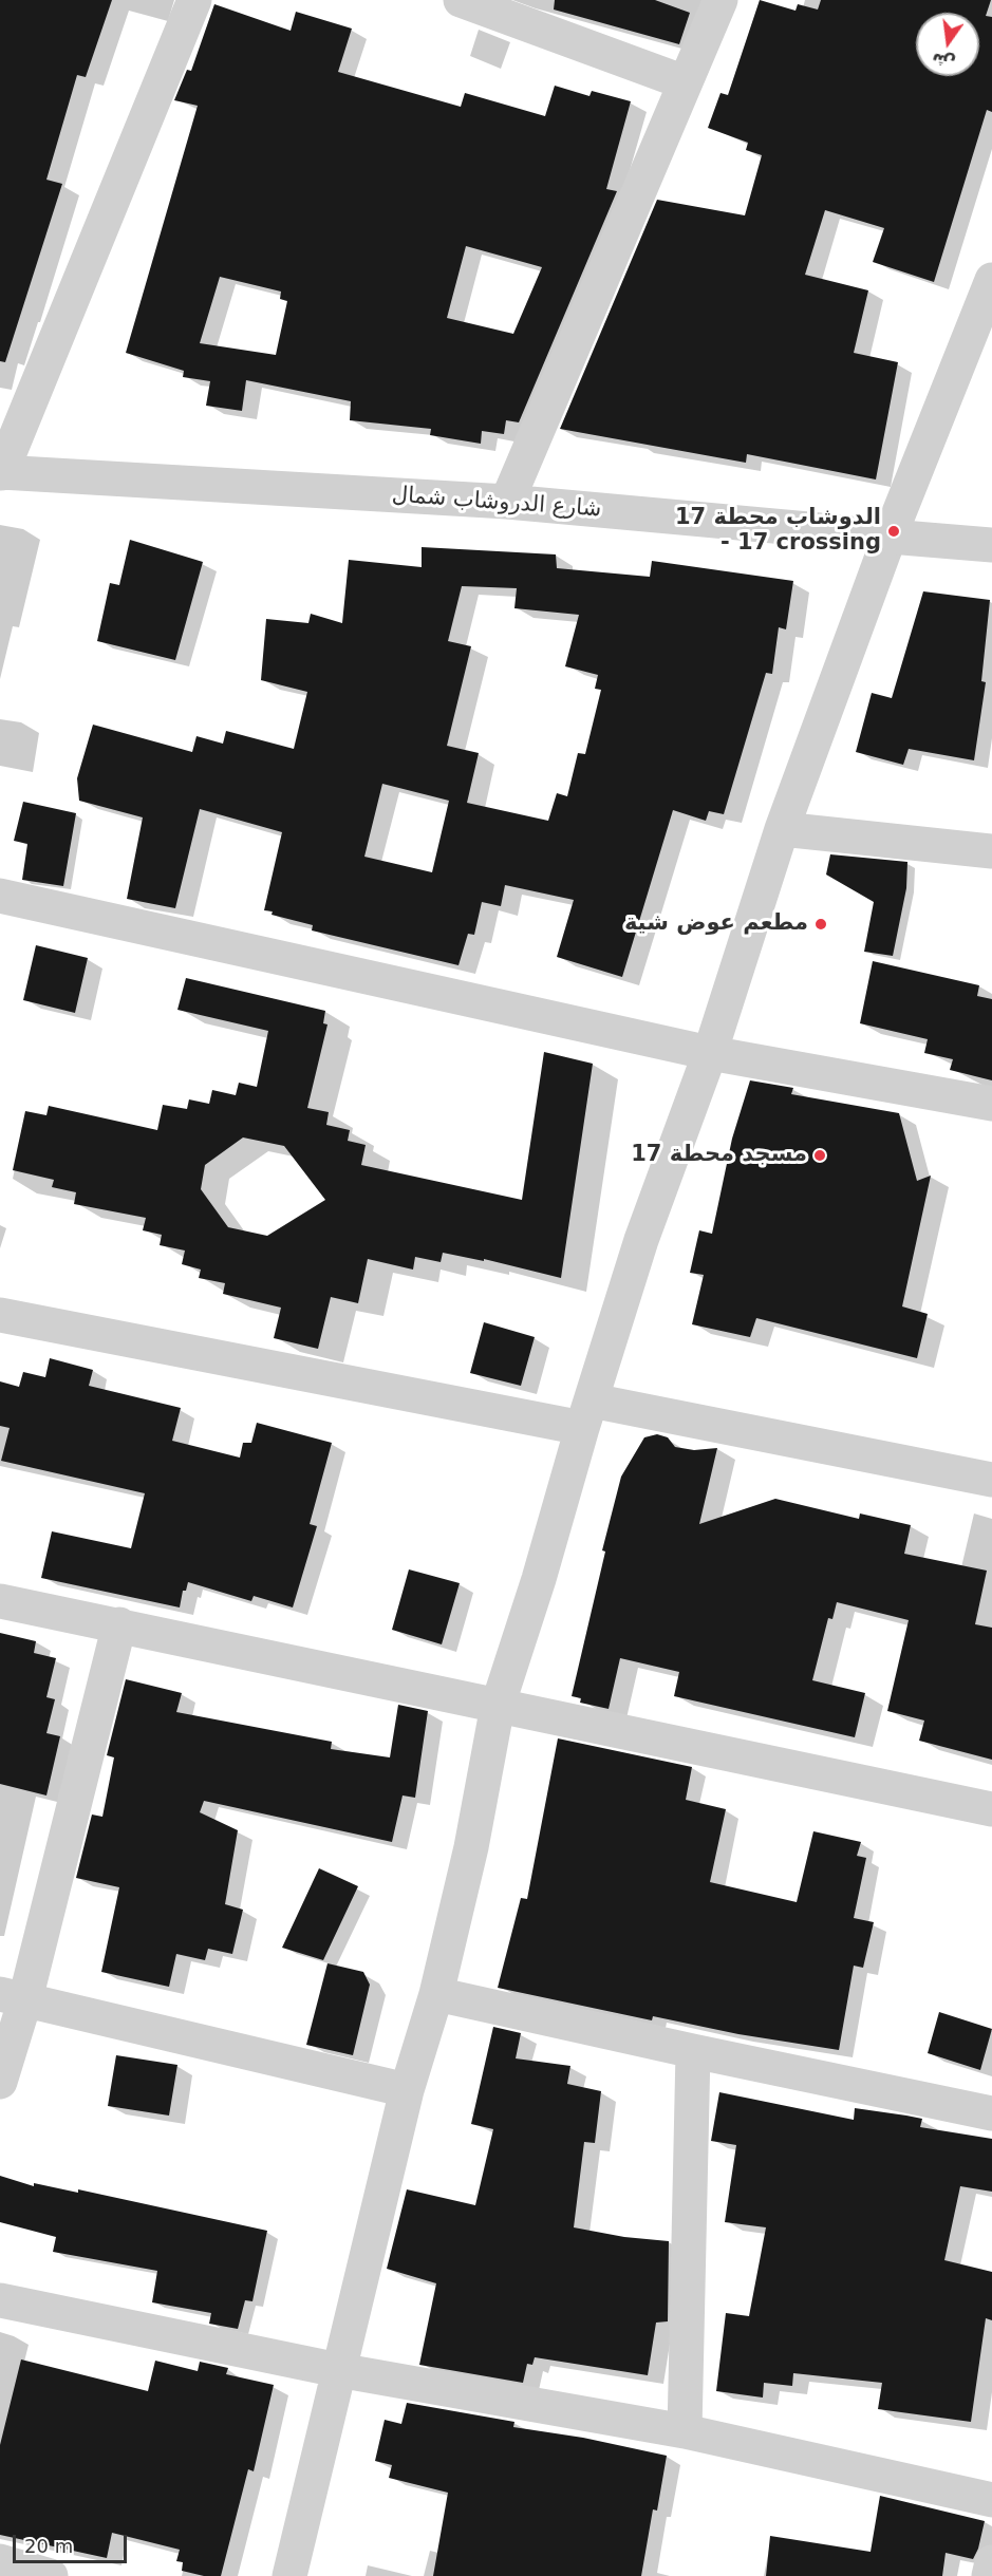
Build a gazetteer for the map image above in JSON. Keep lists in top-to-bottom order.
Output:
{
  "streets": {
    "street": ["شارع الدروشاب شمال"]
  },
  "places": ["الدوشاب محطة 17 - 17 crossing", "مطعم عوض شية", "مسجد محطة 17"],
  "scale_bar": "20 m",
  "north": "bottom"
}
